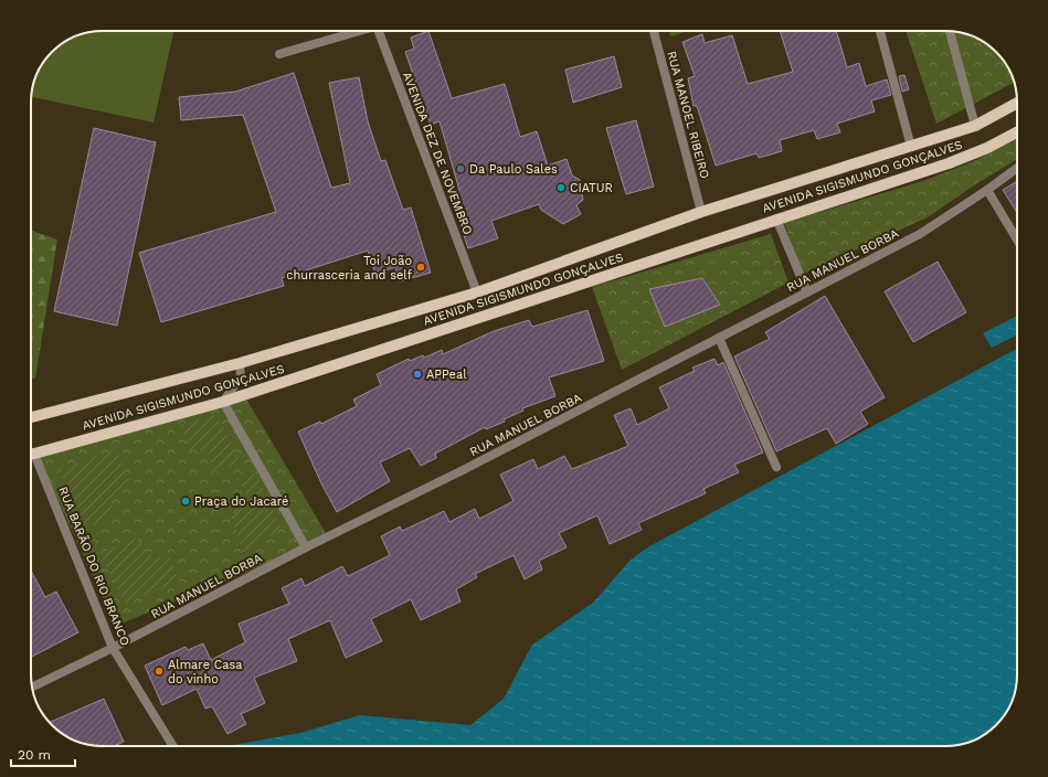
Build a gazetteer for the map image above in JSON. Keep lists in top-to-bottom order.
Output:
{
  "streets": {
    "main road": ["AVENIDA SIGISMUNDO GONÇALVES"],
    "street": [
      "RUA MANOEL RIBEIRO",
      "AVENIDA DEZ DE NOVEMBRO",
      "RUA MANUEL BORBA",
      "RUA BARÃO DO RIO BRANCO"
    ]
  },
  "crossings": [
    ["RUA MANOEL RIBEIRO", "AVENIDA SIGISMUNDO GONÇALVES"],
    ["AVENIDA DEZ DE NOVEMBRO", "AVENIDA SIGISMUNDO GONÇALVES"],
    ["RUA MANUEL BORBA", "RUA BARÃO DO RIO BRANCO"]
  ],
  "places": [
    "Da Paulo Sales",
    "CIATUR",
    "Toi João churrasceria and self",
    "APPeal",
    "Praça do Jacaré",
    "Almare Casa do vinho"
  ],
  "scale_bar": "20 m"
}
